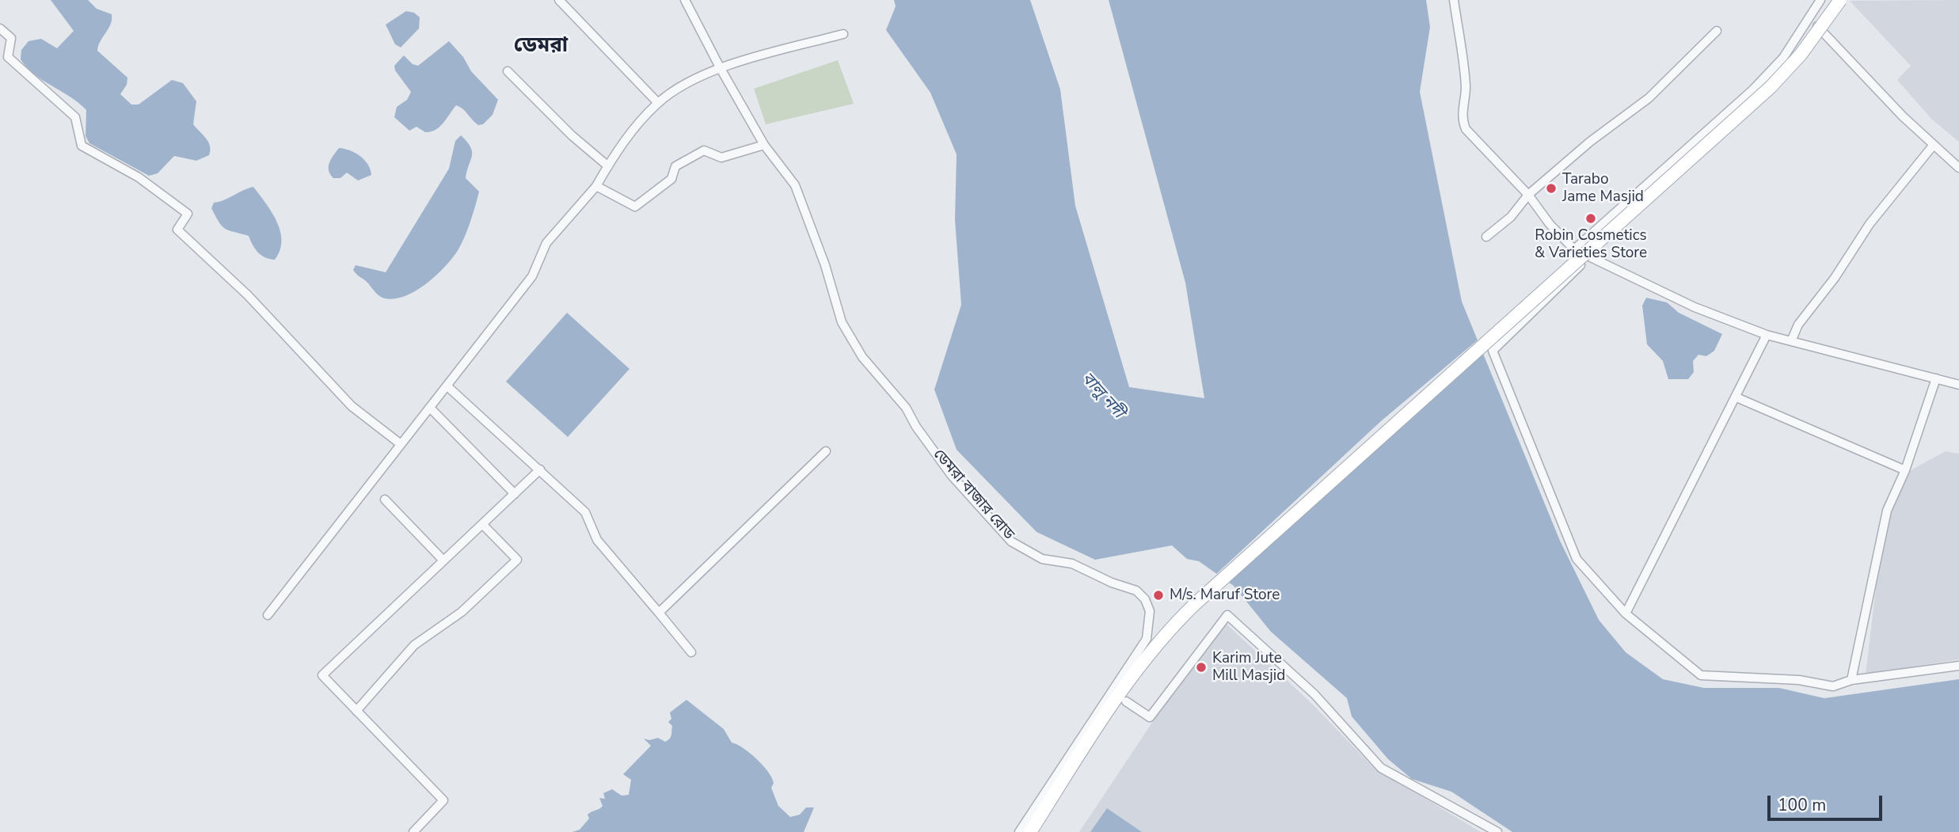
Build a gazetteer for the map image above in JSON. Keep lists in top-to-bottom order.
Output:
{
  "streets": {
    "street": ["ডেমরা বাজার রোড"]
  },
  "districts": ["ডেমরা"],
  "water": ["বালু নদী"],
  "places": [
    "Tarabo Jame Masjid",
    "Robin Cosmetics & Varieties Store",
    "M/s. Maruf Store",
    "Karim Jute Mill Masjid"
  ],
  "scale_bar": "100 m"
}
